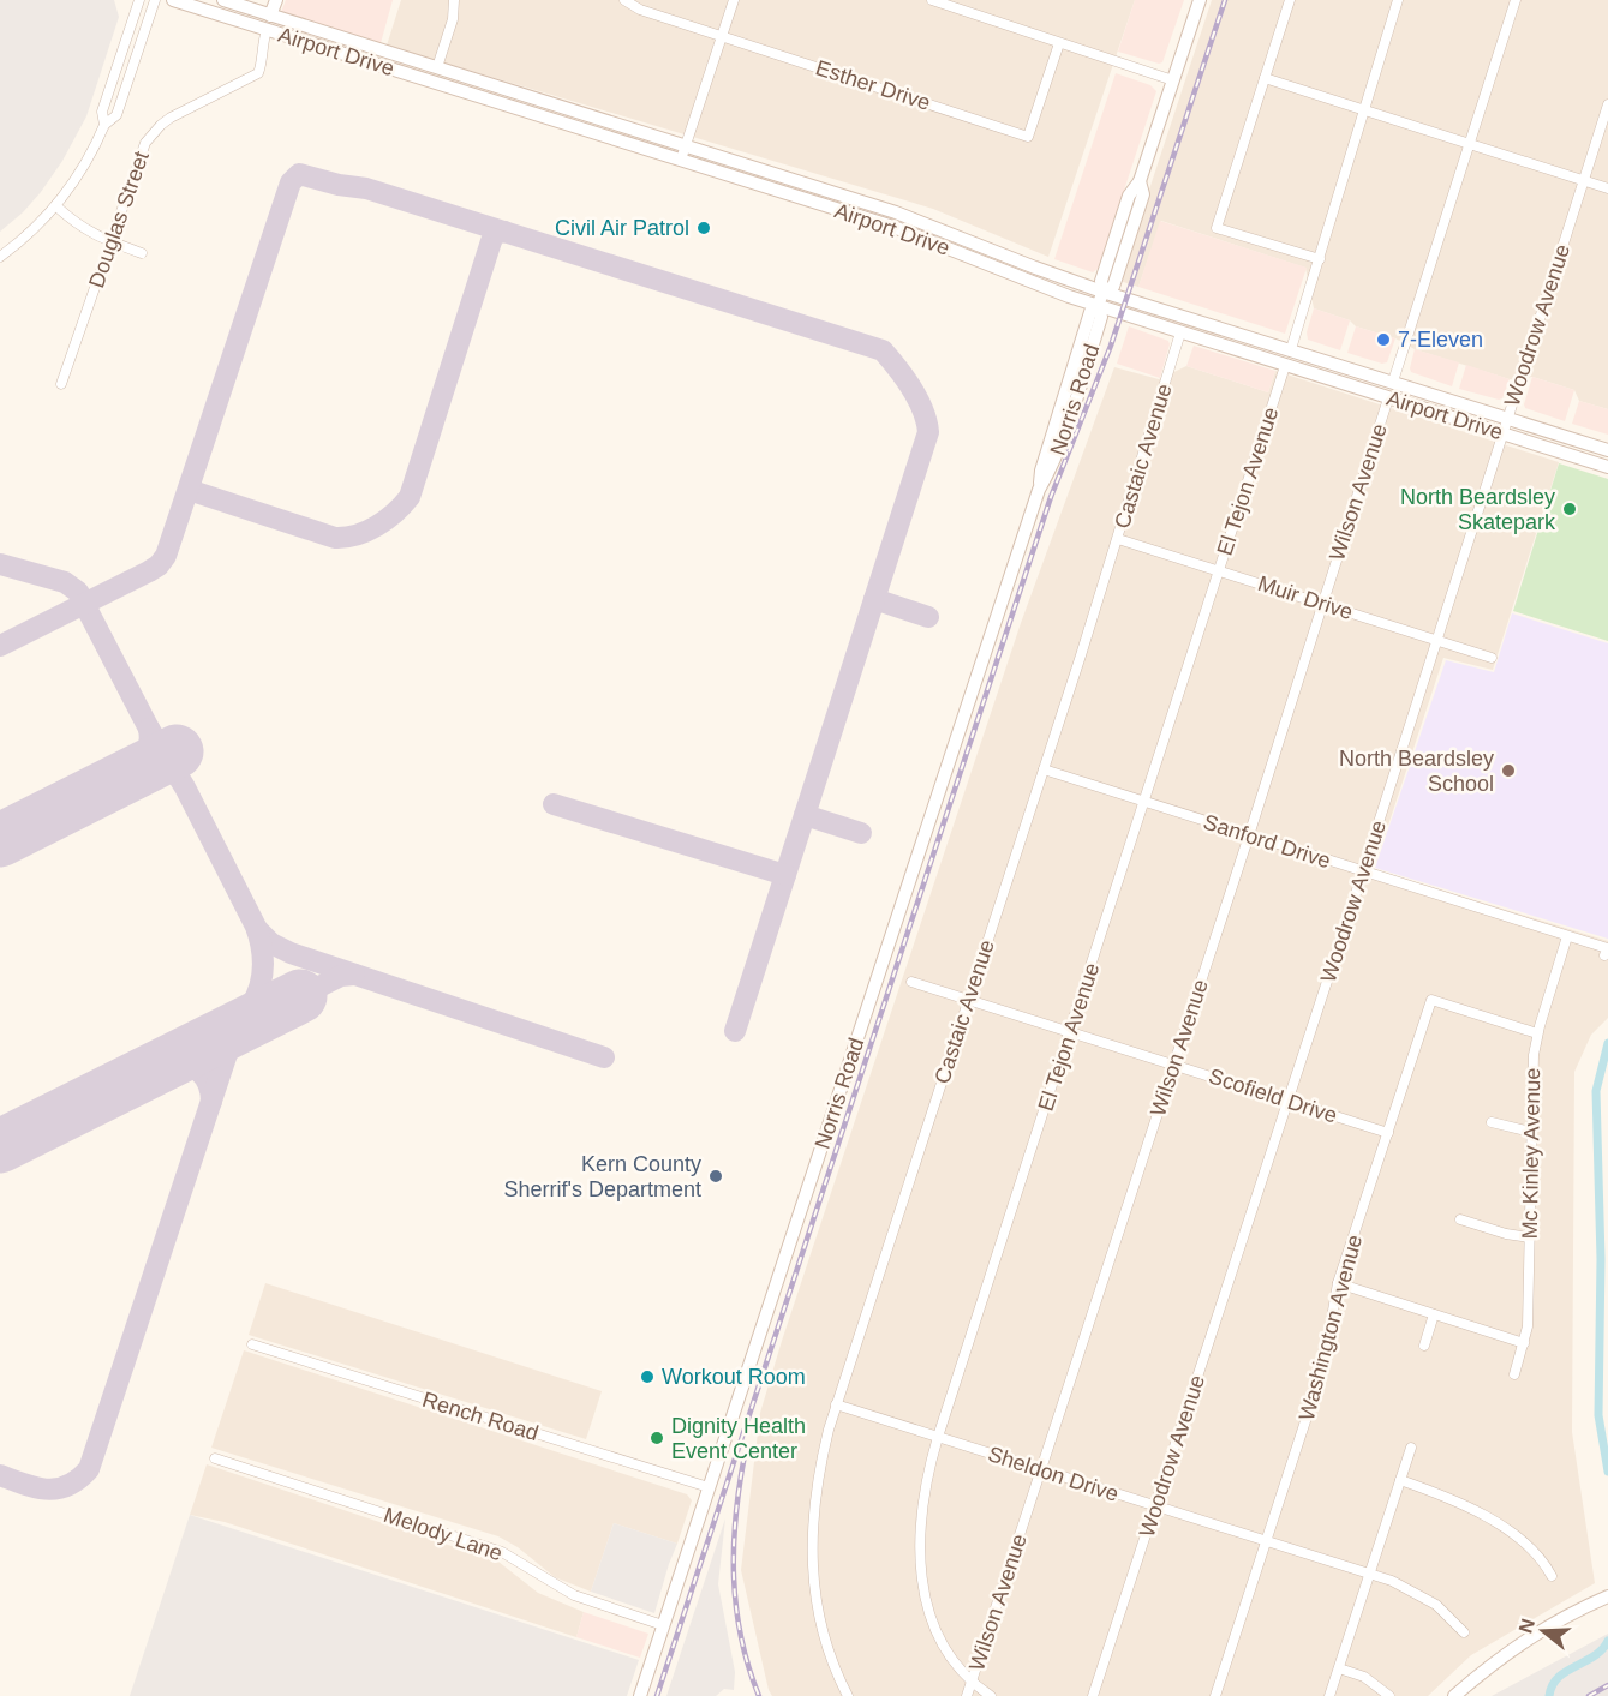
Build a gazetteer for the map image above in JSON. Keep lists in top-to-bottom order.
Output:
{
  "streets": {
    "main road": ["Airport Drive", "Norris Road"],
    "street": [
      "Esther Drive",
      "Douglas Street",
      "Woodrow Avenue",
      "Castaic Avenue",
      "El Tejon Avenue",
      "Wilson Avenue",
      "Muir Drive",
      "Sanford Drive",
      "Scofield Drive",
      "Mc Kinley Avenue",
      "Washington Avenue",
      "Rench Road",
      "Sheldon Drive",
      "Melody Lane"
    ]
  },
  "crossings": [
    ["Airport Drive", "Douglas Street"],
    ["Airport Drive", "Woodrow Avenue"],
    ["Airport Drive", "Norris Road"],
    ["Airport Drive", "Castaic Avenue"],
    ["Airport Drive", "El Tejon Avenue"],
    ["Airport Drive", "Wilson Avenue"],
    ["Woodrow Avenue", "Muir Drive"],
    ["Woodrow Avenue", "Sanford Drive"],
    ["Woodrow Avenue", "Scofield Drive"],
    ["Woodrow Avenue", "Sheldon Drive"],
    ["Norris Road", "Rench Road"],
    ["Norris Road", "Melody Lane"],
    ["Castaic Avenue", "Muir Drive"],
    ["Castaic Avenue", "Sanford Drive"],
    ["Castaic Avenue", "Scofield Drive"],
    ["Castaic Avenue", "Sheldon Drive"],
    ["El Tejon Avenue", "Wilson Avenue"],
    ["El Tejon Avenue", "Muir Drive"],
    ["El Tejon Avenue", "Sanford Drive"],
    ["El Tejon Avenue", "Scofield Drive"],
    ["El Tejon Avenue", "Sheldon Drive"],
    ["Wilson Avenue", "Muir Drive"],
    ["Wilson Avenue", "Sanford Drive"],
    ["Wilson Avenue", "Scofield Drive"],
    ["Wilson Avenue", "Sheldon Drive"],
    ["Sanford Drive", "Mc Kinley Avenue"],
    ["Scofield Drive", "Washington Avenue"],
    ["Mc Kinley Avenue", "Washington Avenue"],
    ["Washington Avenue", "Sheldon Drive"]
  ],
  "places": [
    "Civil Air Patrol",
    "7-Eleven",
    "North Beardsley Skatepark",
    "North Beardsley School",
    "Kern County Sherrif's Department",
    "Workout Room",
    "Dignity Health Event Center"
  ],
  "north": "left"
}
